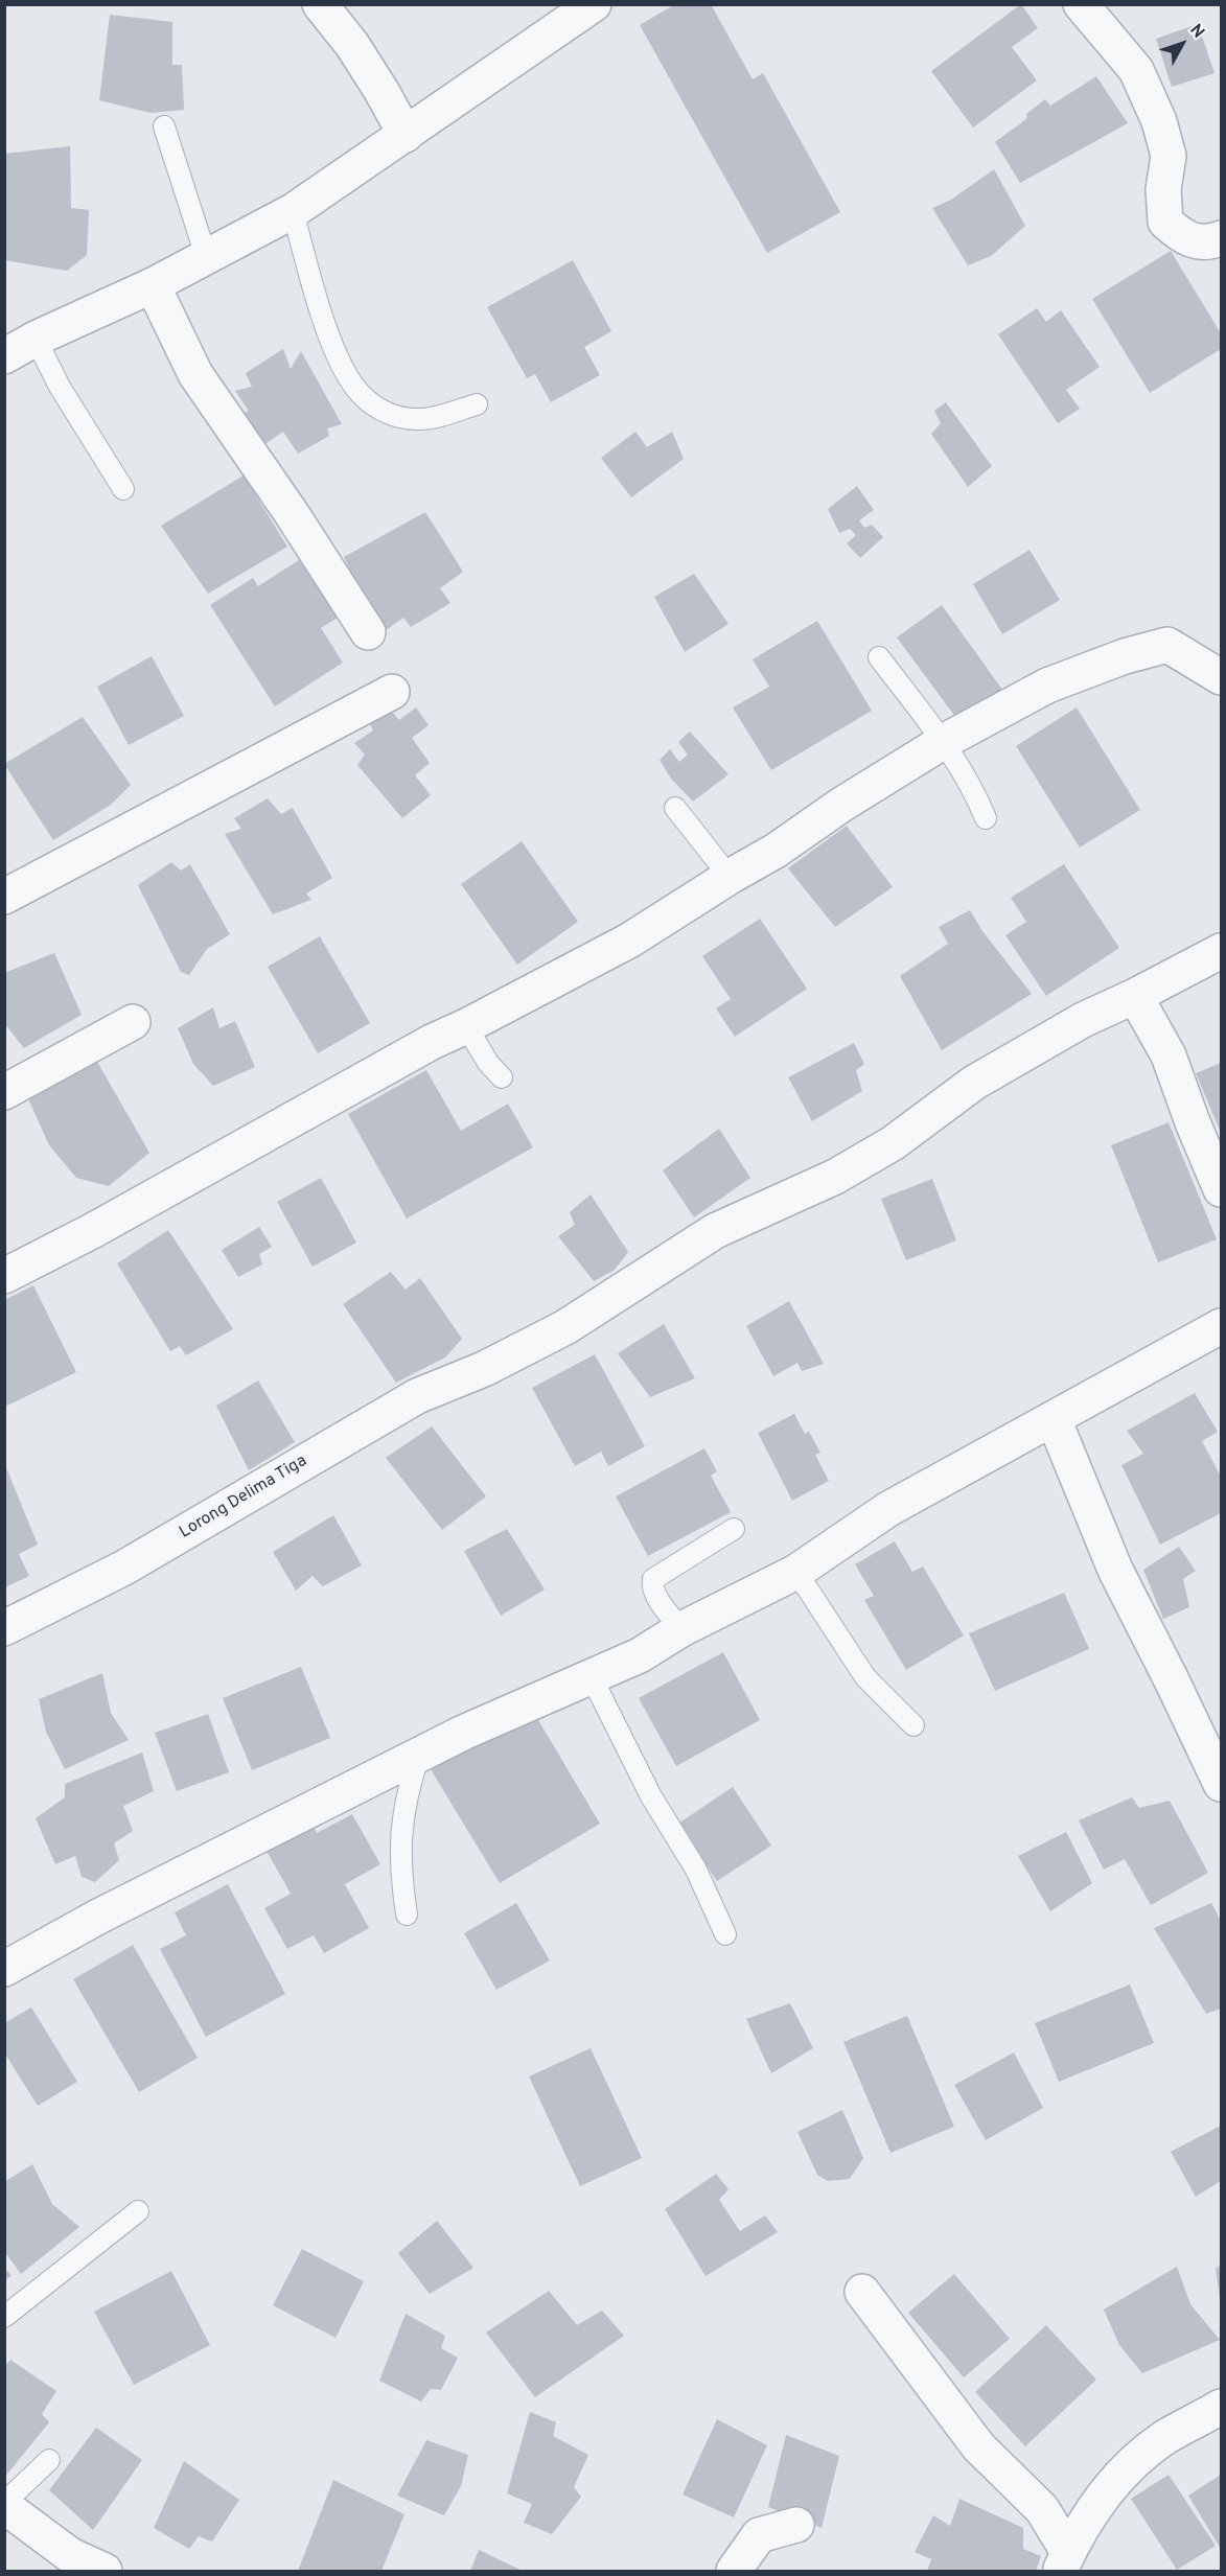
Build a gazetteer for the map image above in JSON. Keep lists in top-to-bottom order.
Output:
{
  "streets": {
    "street": ["Lorong Delima Tiga"]
  },
  "north": "top right"
}
